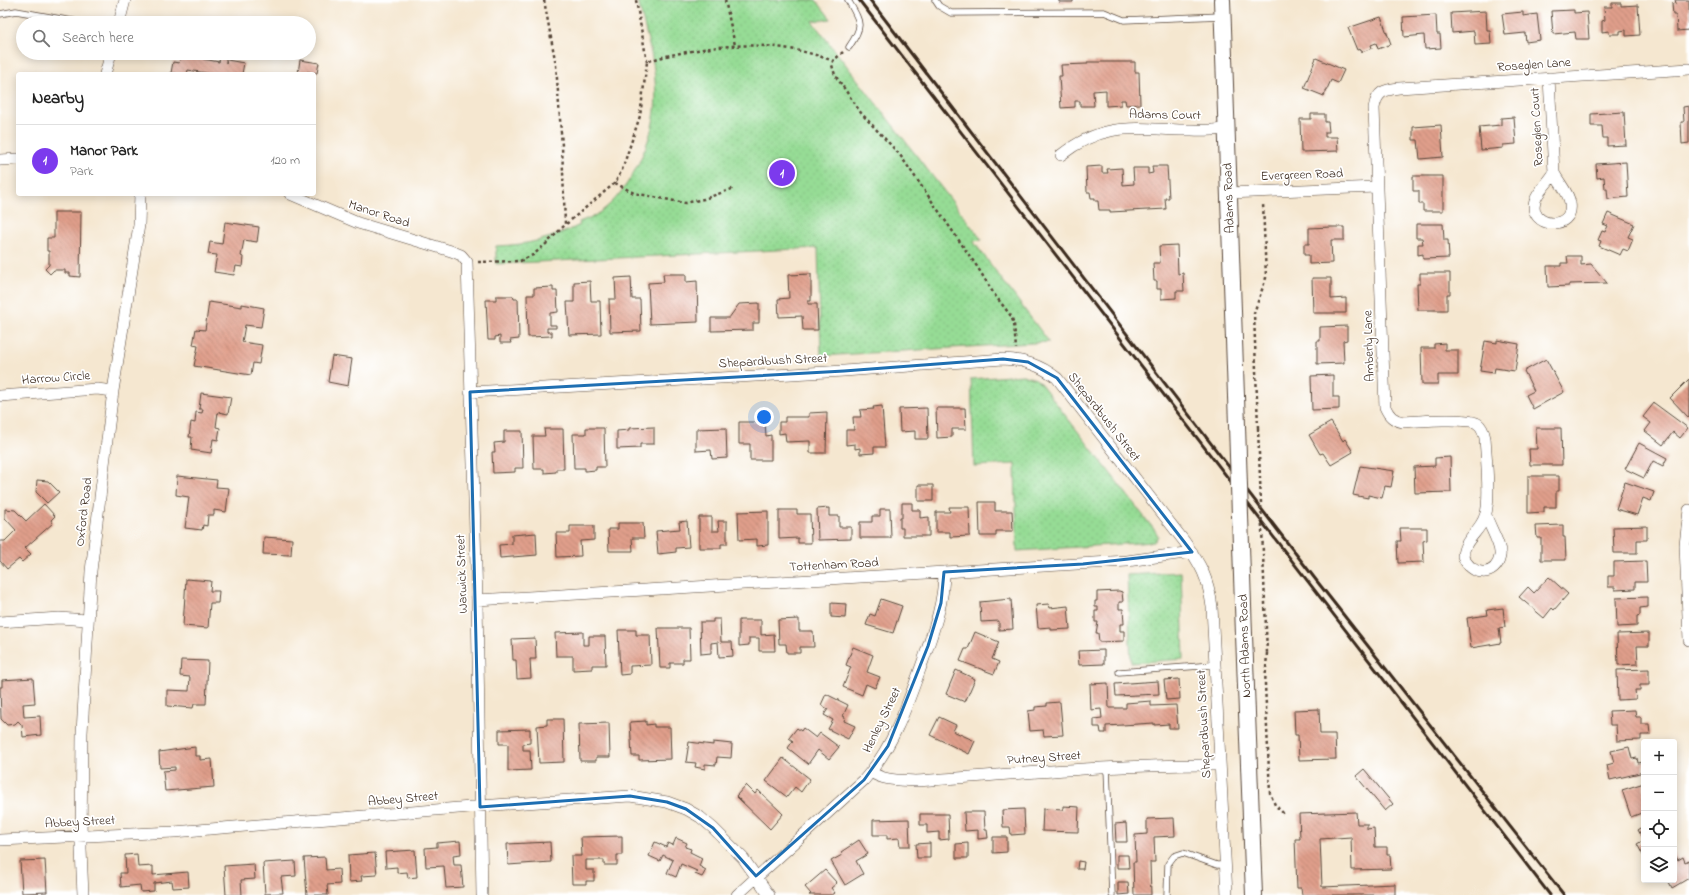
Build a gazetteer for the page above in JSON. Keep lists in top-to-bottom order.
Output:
{
  "streets": {
    "main road": ["Adams Road", "North Adams Road"],
    "street": [
      "Roseglen Lane",
      "Adams Court",
      "Roseglen Court",
      "Evergreen Road",
      "Manor Road",
      "Amberly Lane",
      "Shepardbush Street",
      "Harrow Circle",
      "Oxford Road",
      "Tottenham Road",
      "Warwick Street",
      "Henley Street",
      "Putney Street",
      "Abbey Street"
    ]
  },
  "crossings": [
    ["Roseglen Lane", "Roseglen Court"],
    ["Roseglen Lane", "Amberly Lane"],
    ["Adams Court", "Adams Road"],
    ["Evergreen Road", "Adams Road"],
    ["Evergreen Road", "Amberly Lane"],
    ["Adams Road", "North Adams Road"],
    ["Manor Road", "Warwick Street"],
    ["Shepardbush Street", "Tottenham Road"],
    ["Shepardbush Street", "Warwick Street"],
    ["Shepardbush Street", "Putney Street"],
    ["Harrow Circle", "Oxford Road"],
    ["Oxford Road", "Abbey Street"],
    ["Tottenham Road", "Warwick Street"],
    ["Tottenham Road", "Henley Street"],
    ["Warwick Street", "Abbey Street"],
    ["Henley Street", "Putney Street"],
    ["Henley Street", "Abbey Street"]
  ],
  "page": {
    "search": "Search here",
    "heading": "Nearby",
    "list": [
      {
        "mark": "1",
        "name": "Manor Park",
        "note": "Park",
        "value": "120 m"
      }
    ],
    "pins": "1",
    "map_buttons": ["+", "−"]
  }
}
